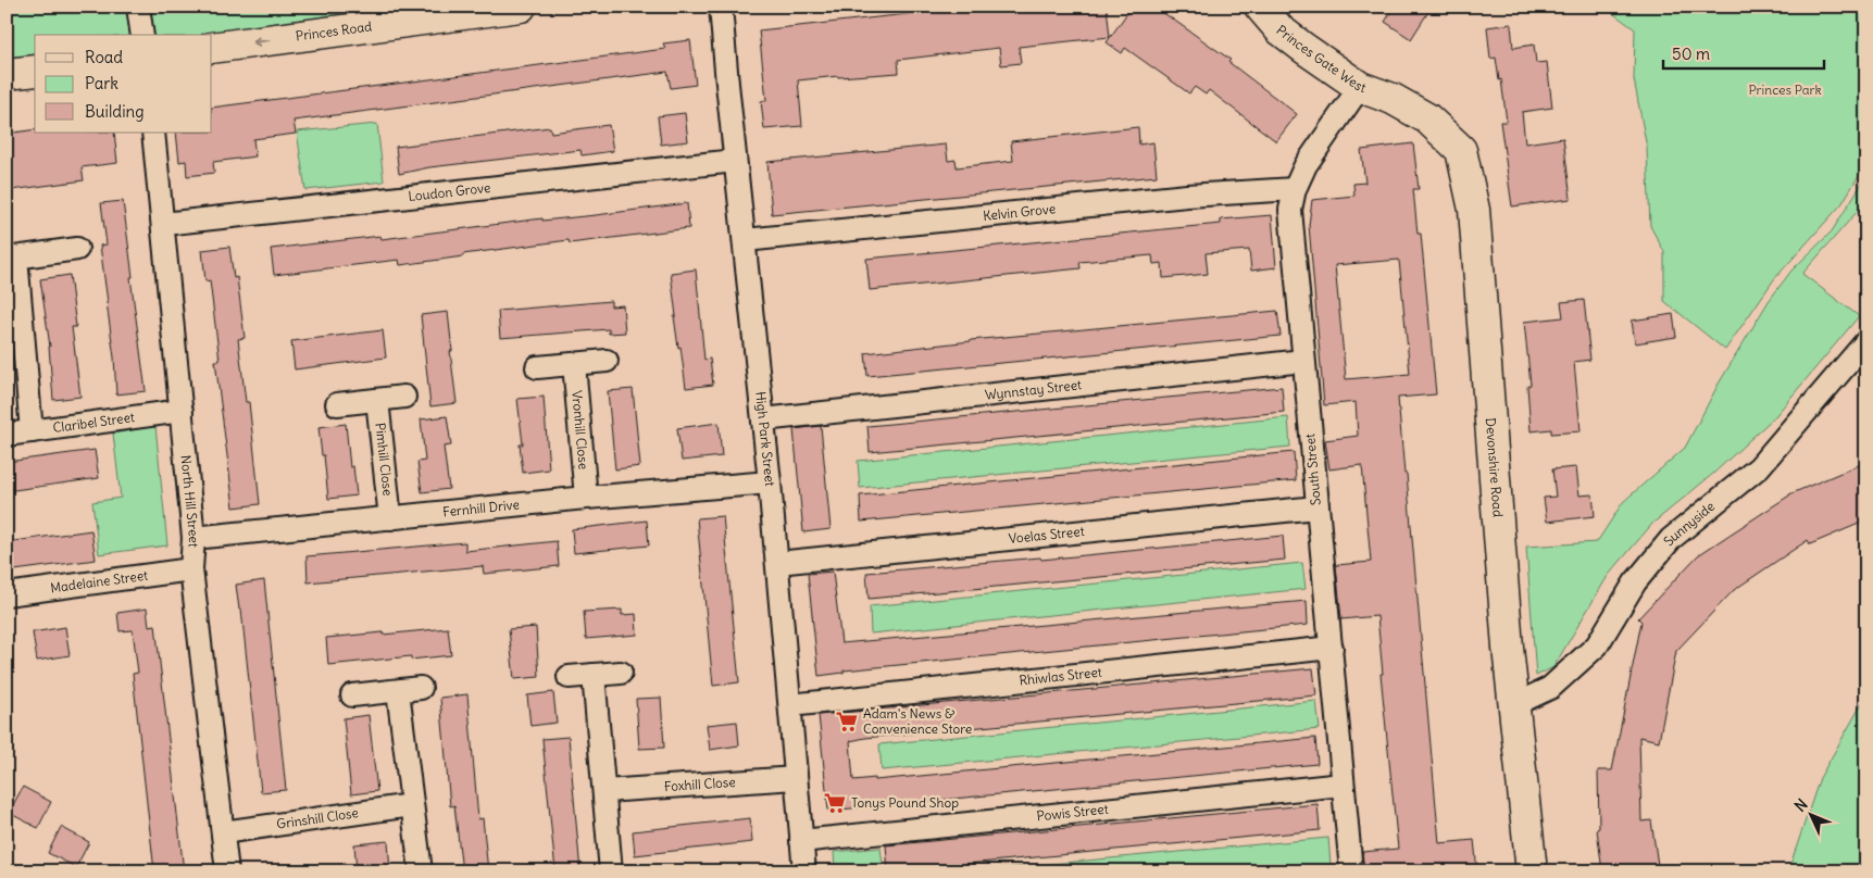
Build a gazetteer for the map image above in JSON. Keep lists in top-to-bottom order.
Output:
{
  "streets": {
    "main road": ["Princes Road", "Princes Gate West", "Devonshire Road"],
    "street": [
      "Loudon Grove",
      "Kelvin Grove",
      "Wynnstay Street",
      "Claribel Street",
      "Vronhill Close",
      "High Park Street",
      "Pimhill Close",
      "South Street",
      "North Hill Street",
      "Fernhill Drive",
      "Sunnyside",
      "Voelas Street",
      "Madelaine Street",
      "Rhiwlas Street",
      "Foxhill Close",
      "Powis Street",
      "Grinshill Close"
    ]
  },
  "crossings": [
    ["Princes Gate West", "Devonshire Road"],
    ["Princes Gate West", "South Street"],
    ["Loudon Grove", "High Park Street"],
    ["Loudon Grove", "North Hill Street"],
    ["Kelvin Grove", "High Park Street"],
    ["Kelvin Grove", "South Street"],
    ["Wynnstay Street", "High Park Street"],
    ["Wynnstay Street", "South Street"],
    ["Claribel Street", "North Hill Street"],
    ["Vronhill Close", "Fernhill Drive"],
    ["High Park Street", "Fernhill Drive"],
    ["High Park Street", "Voelas Street"],
    ["High Park Street", "Rhiwlas Street"],
    ["High Park Street", "Foxhill Close"],
    ["High Park Street", "Powis Street"],
    ["Pimhill Close", "Fernhill Drive"],
    ["Devonshire Road", "Sunnyside"],
    ["South Street", "Voelas Street"],
    ["South Street", "Rhiwlas Street"],
    ["South Street", "Powis Street"],
    ["North Hill Street", "Fernhill Drive"],
    ["North Hill Street", "Madelaine Street"],
    ["North Hill Street", "Grinshill Close"]
  ],
  "one_way": ["Princes Road"],
  "parks": ["Princes Park"],
  "places": {
    "supermarket": ["Adam's News & Convenience Store", "Tonys Pound Shop"]
  },
  "legend": ["Road", "Park", "Building"],
  "scale_bar": "50 m",
  "north": "top left"
}
